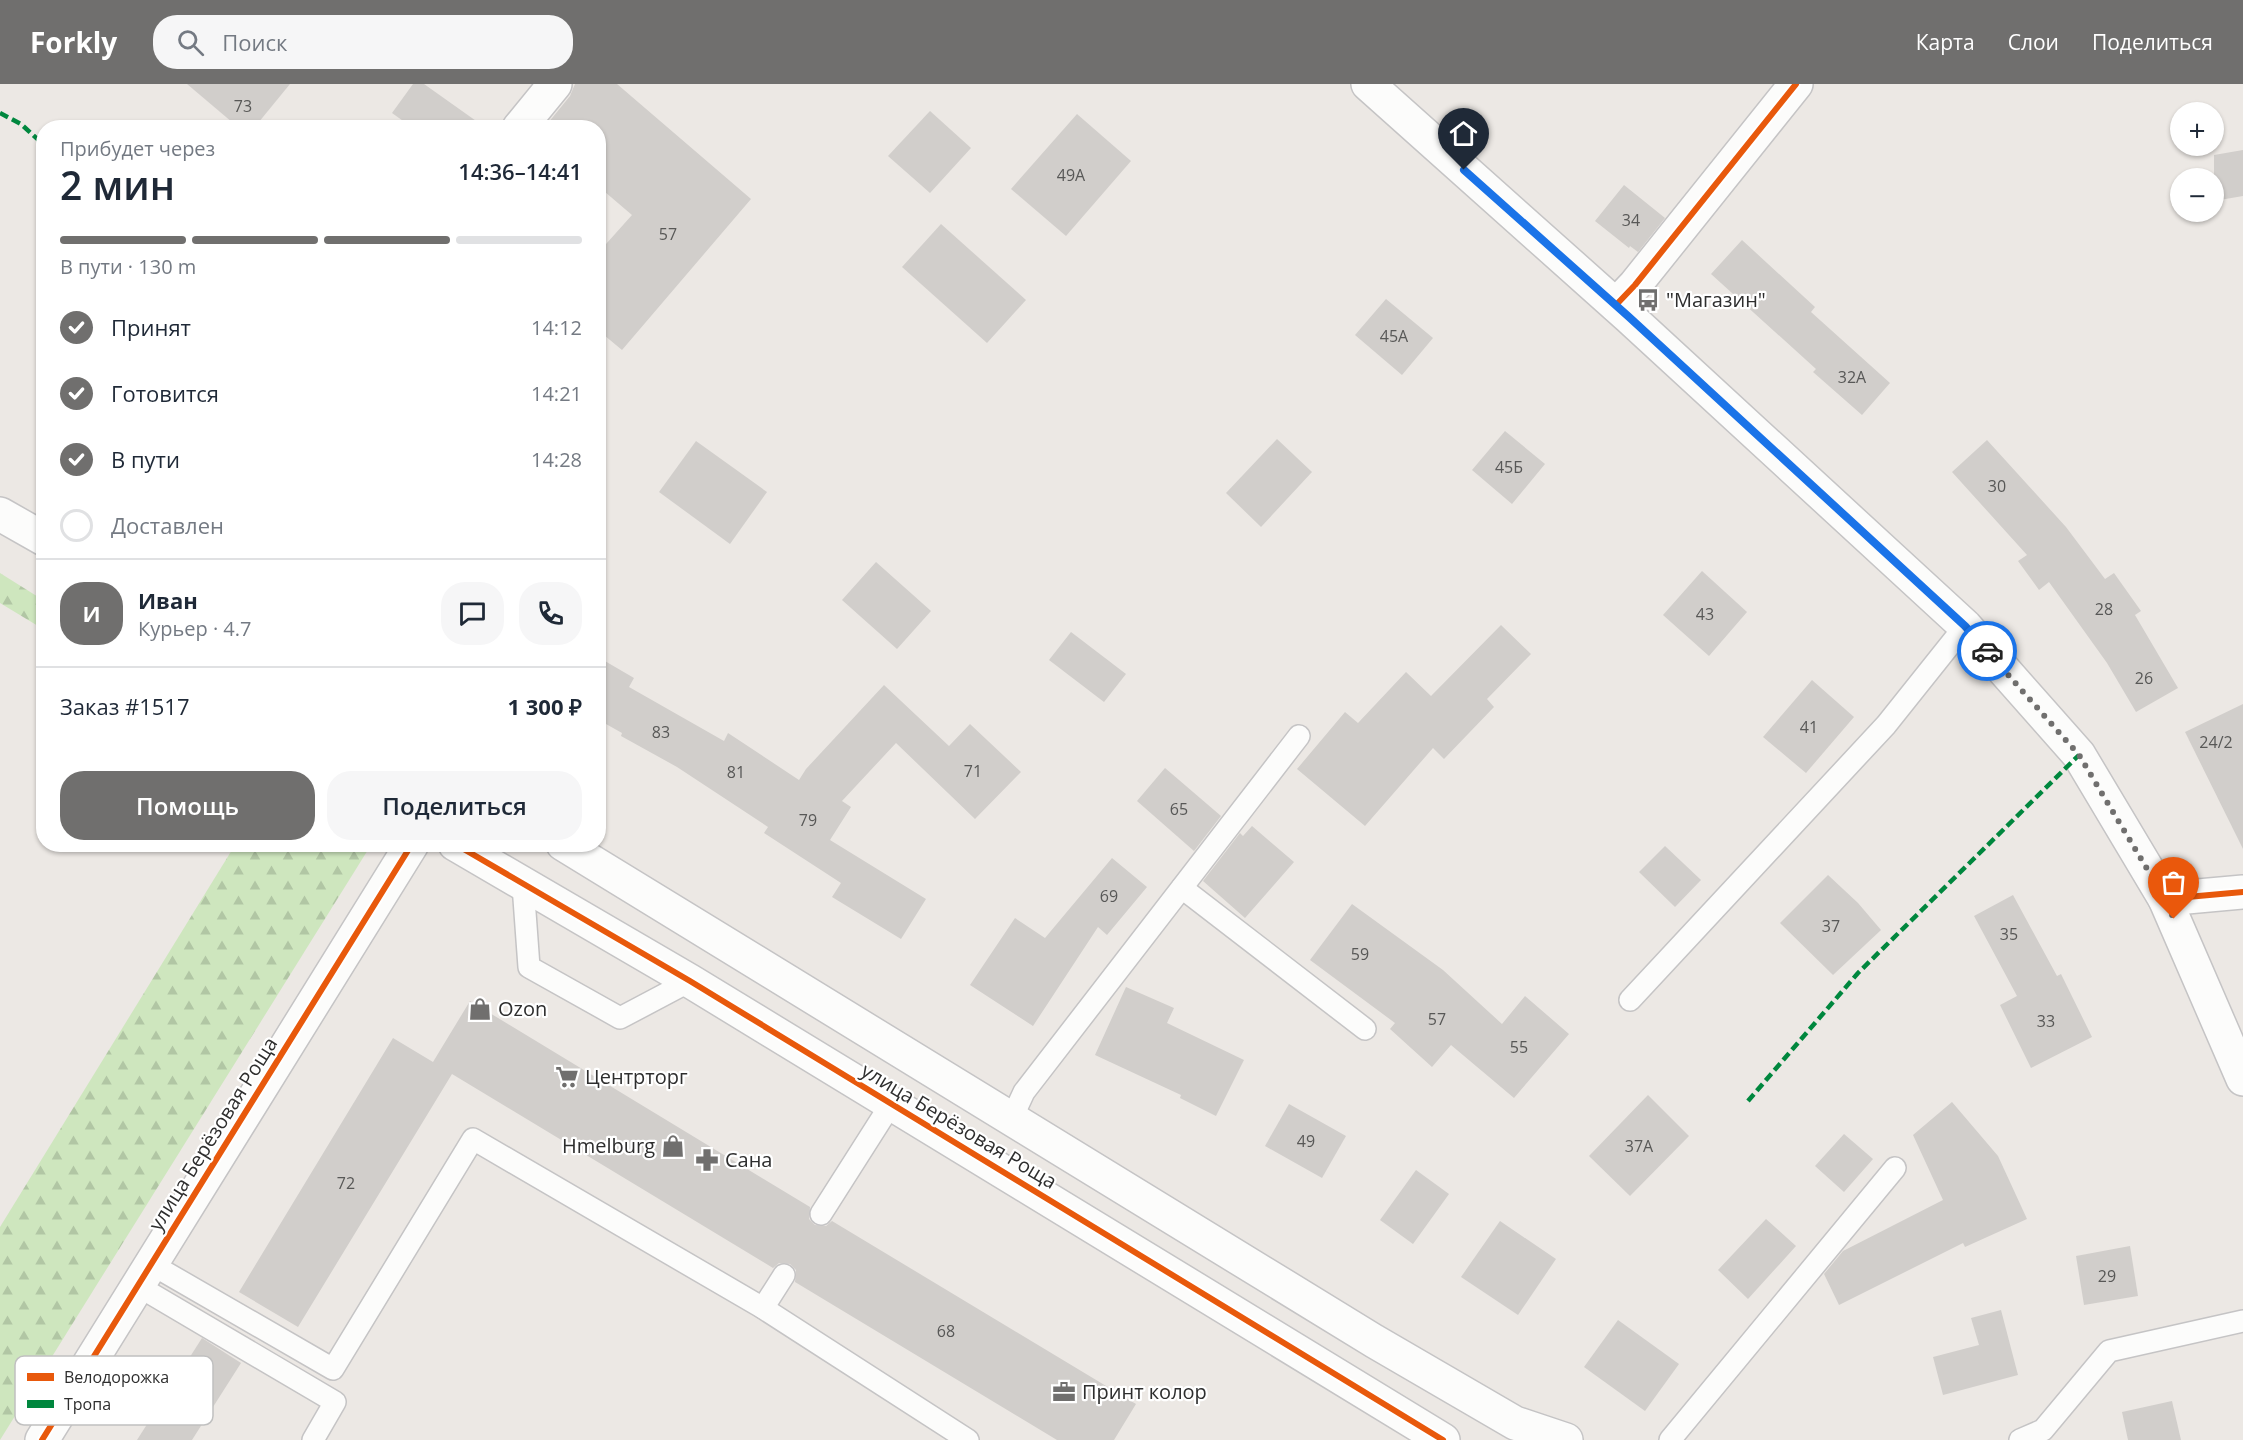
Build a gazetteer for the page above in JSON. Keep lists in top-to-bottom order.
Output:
{
  "streets": {
    "main road": ["улица Берёзовая Роща"]
  },
  "places": {
    "bus stop": ["\"Магазин\""],
    "shop": ["Ozon", "Hmelburg"],
    "supermarket": ["Центрторг"],
    "pharmacy": ["Сана"],
    "office": ["Принт колор"]
  },
  "house_numbers": [
    "73",
    "49А",
    "34",
    "57",
    "45А",
    "32А",
    "45Б",
    "30",
    "28",
    "43",
    "26",
    "41",
    "83",
    "24/2",
    "71",
    "81",
    "65",
    "79",
    "69",
    "37",
    "35",
    "59",
    "57",
    "33",
    "55",
    "49",
    "37А",
    "72",
    "29",
    "68"
  ],
  "legend": ["Велодорожка", "Тропа"],
  "page": {
    "header": "Forkly",
    "search": "Поиск",
    "nav": ["Карта", "Слои", "Поделиться"],
    "map_buttons": ["+", "−"],
    "heading": ["2 мин", "Прибудет через", "14:36–14:41"],
    "panel": [
      "Иван",
      "Курьер · 4.7",
      "Заказ #1517",
      "1 300 ₽"
    ],
    "bar": "В пути · 130 m",
    "list": [
      ["Принят", "14:12"],
      ["Готовится", "14:21"],
      ["В пути", "14:28"],
      "Доставлен"
    ],
    "round": "И",
    "buttons": ["Помощь", "Поделиться"]
  }
}
